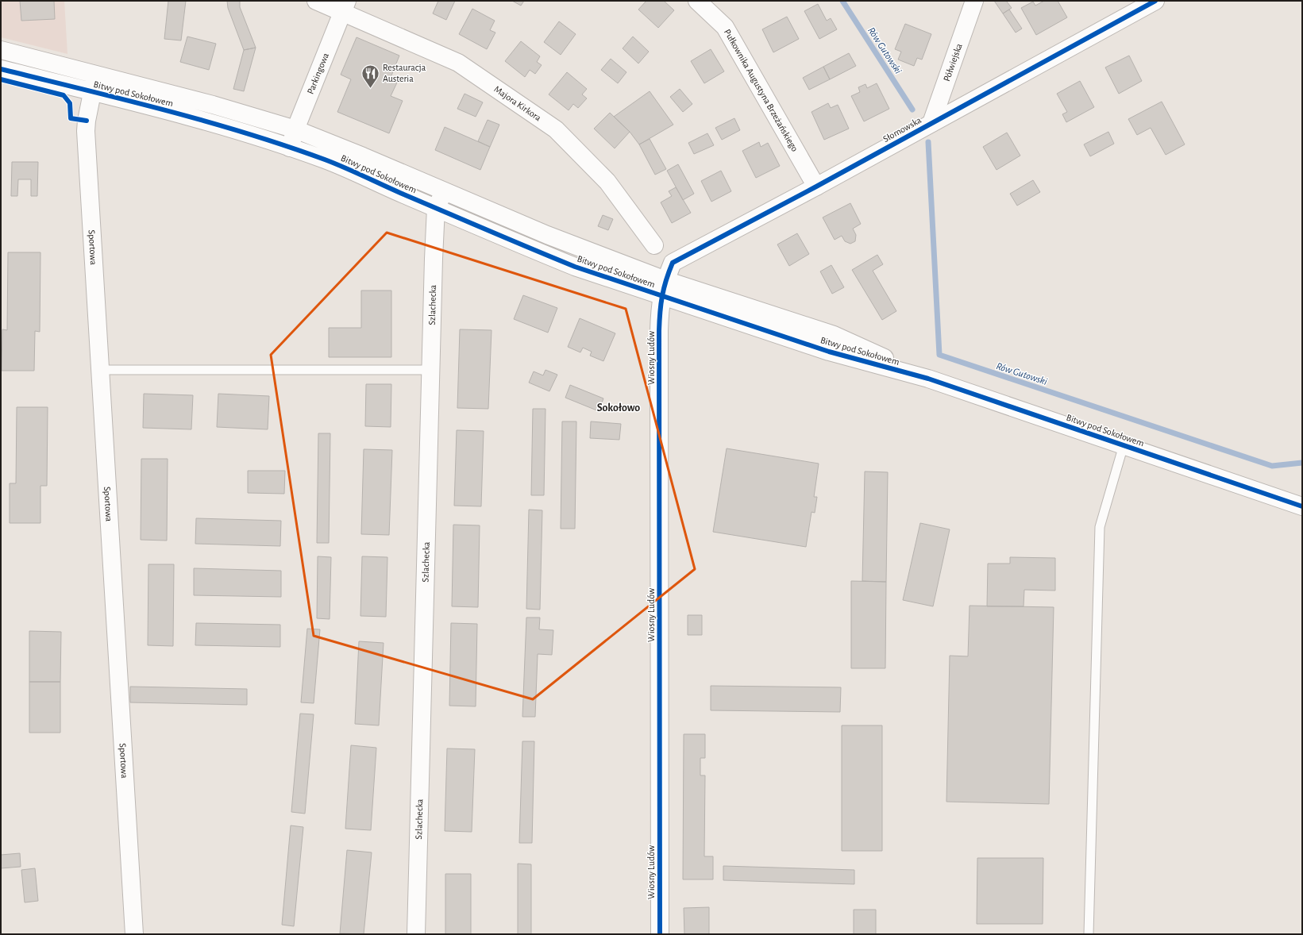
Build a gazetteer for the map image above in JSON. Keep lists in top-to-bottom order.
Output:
{
  "streets": {
    "street": [
      "Półwiejska",
      "Parkingowa",
      "Pułkownika Augustyna Brzeżańskiego",
      "Bitwy pod Sokołowem",
      "Majora Kirkora",
      "Słomowska",
      "Sportowa",
      "Szlachecka",
      "Wiosny Ludów"
    ]
  },
  "crossings": [
    ["Półwiejska", "Słomowska"],
    ["Parkingowa", "Bitwy pod Sokołowem"],
    ["Parkingowa", "Majora Kirkora"],
    ["Pułkownika Augustyna Brzeżańskiego", "Słomowska"],
    ["Bitwy pod Sokołowem", "Słomowska"],
    ["Bitwy pod Sokołowem", "Sportowa"],
    ["Bitwy pod Sokołowem", "Szlachecka"],
    ["Bitwy pod Sokołowem", "Wiosny Ludów"],
    ["Słomowska", "Wiosny Ludów"]
  ],
  "districts": ["Sokołowo"],
  "water": ["Rów Gutowski"],
  "places": {
    "restaurant": ["Restauracja Austeria"]
  }
}
